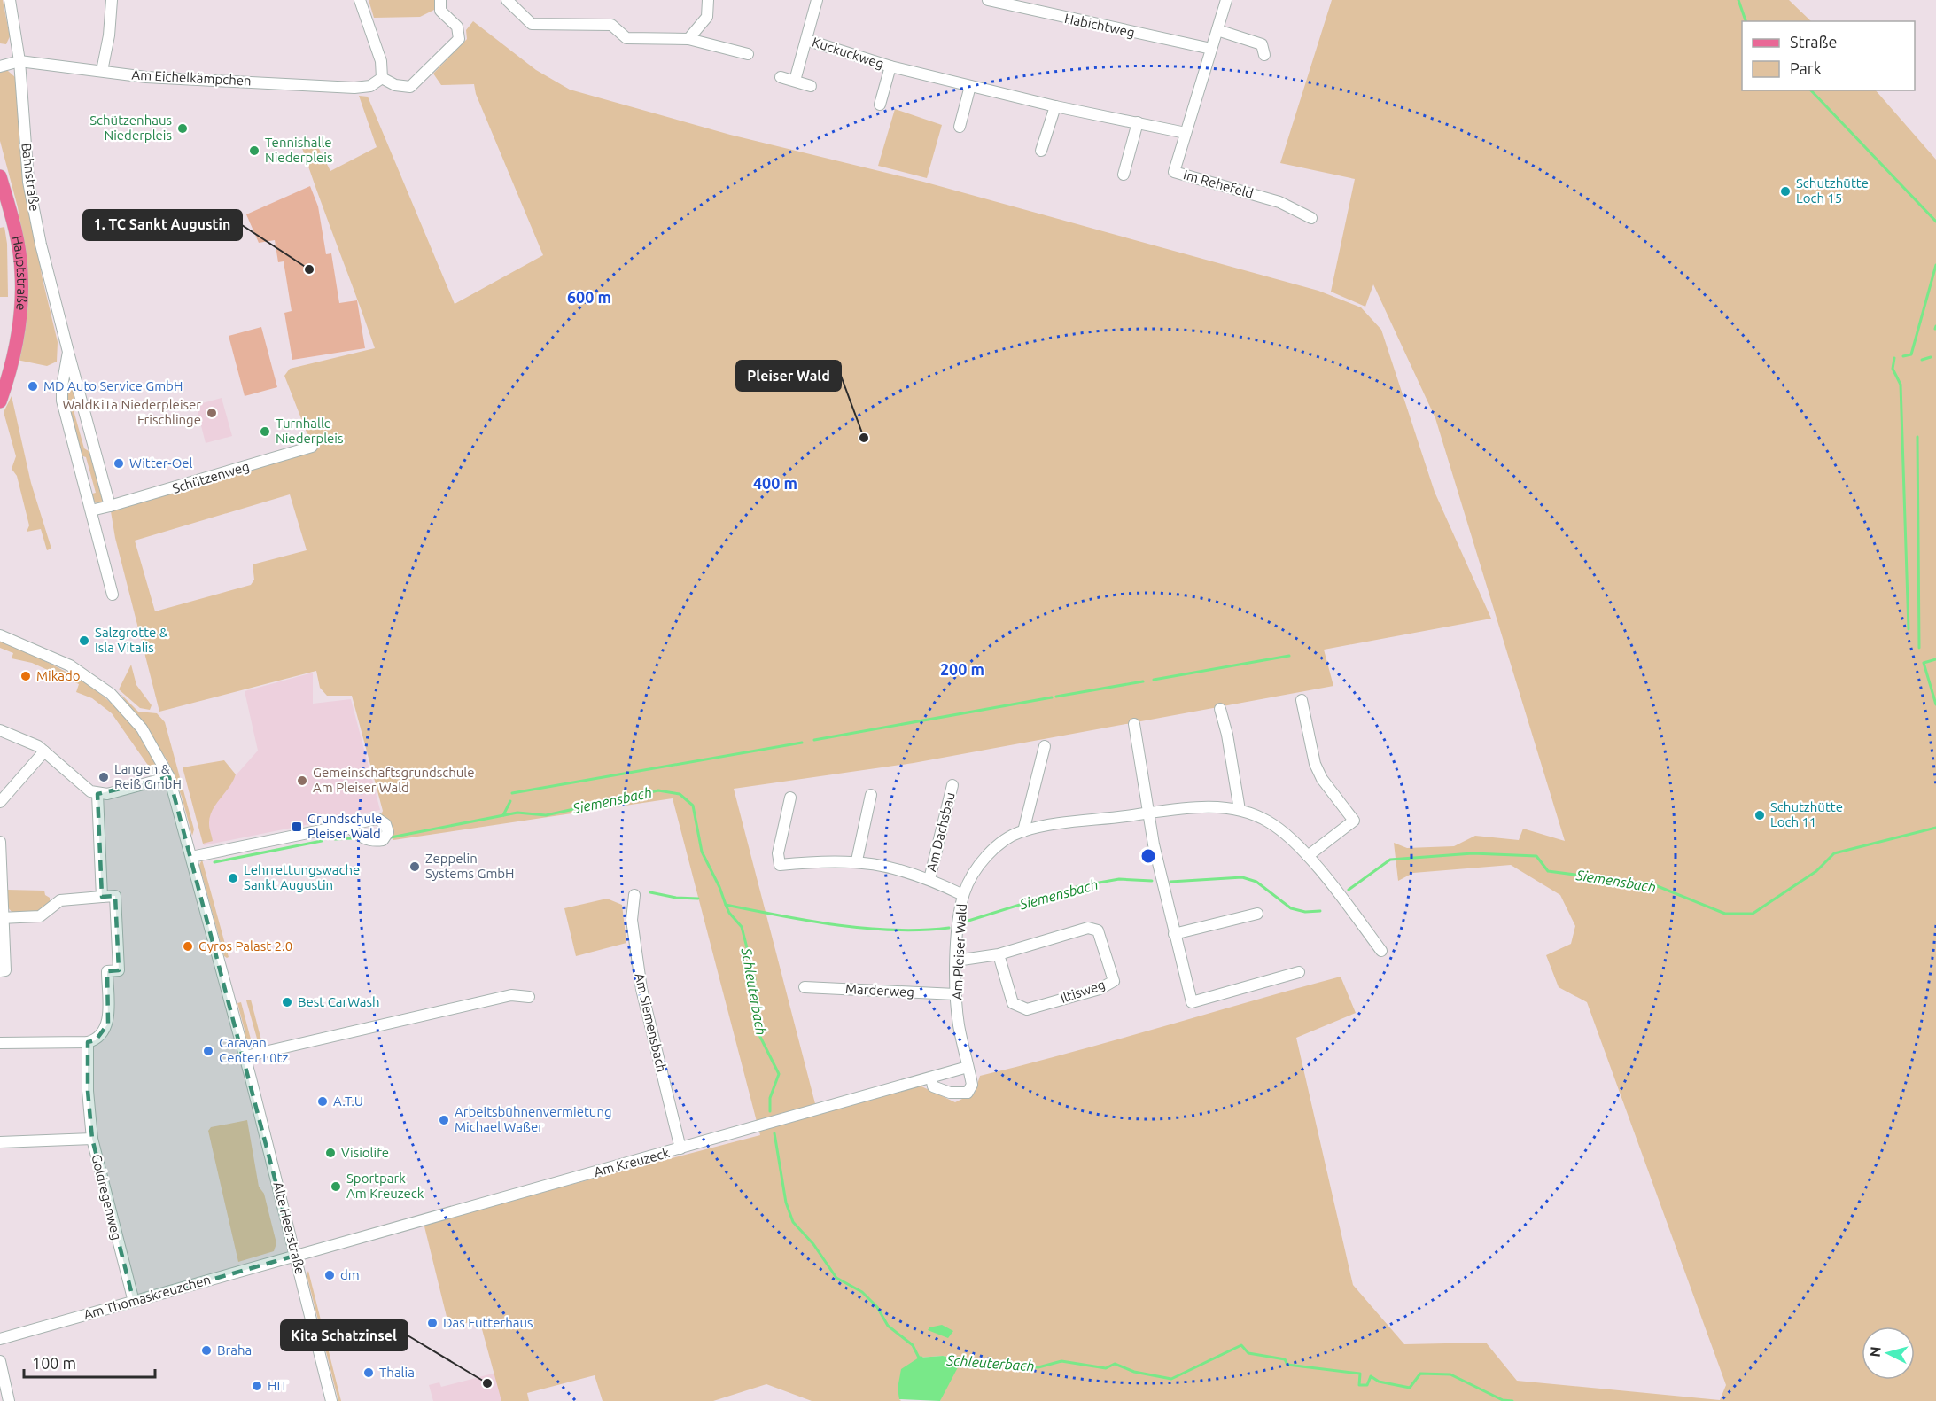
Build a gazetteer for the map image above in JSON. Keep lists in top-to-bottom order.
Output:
{
  "streets": {
    "main road": ["Hauptstraße"],
    "street": [
      "Habichtweg",
      "Kuckuckweg",
      "Am Eichelkämpchen",
      "Bahnstraße",
      "Im Rehefeld",
      "Schützenweg",
      "Am Dachsbau",
      "Am Pleiser Wald",
      "Marderweg",
      "Iltisweg",
      "Am Siemensbach",
      "Am Kreuzeck",
      "Goldregenweg",
      "Alte Heerstraße",
      "Am Thomaskreuzchen"
    ]
  },
  "crossings": [
    ["Habichtweg", "Im Rehefeld"],
    ["Kuckuckweg", "Im Rehefeld"],
    ["Am Eichelkämpchen", "Bahnstraße"],
    ["Bahnstraße", "Schützenweg"],
    ["Am Dachsbau", "Am Pleiser Wald"],
    ["Am Pleiser Wald", "Marderweg"],
    ["Am Pleiser Wald", "Iltisweg"],
    ["Am Pleiser Wald", "Am Kreuzeck"],
    ["Am Siemensbach", "Am Kreuzeck"],
    ["Am Kreuzeck", "Alte Heerstraße"],
    ["Am Kreuzeck", "Am Thomaskreuzchen"],
    ["Goldregenweg", "Am Thomaskreuzchen"],
    ["Alte Heerstraße", "Am Thomaskreuzchen"]
  ],
  "water": ["Siemensbach", "Schleuterbach"],
  "places": {
    "other": [
      "Schützenhaus Niederpleis",
      "Tennishalle Niederpleis",
      "Schutzhütte Loch 15",
      "1. TC Sankt Augustin",
      "MD Auto Service GmbH",
      "WaldKiTa Niederpleiser Frischlinge",
      "Turnhalle Niederpleis",
      "Pleiser Wald",
      "Witter-Oel",
      "Salzgrotte & Isla Vitalis",
      "Mikado",
      "Langen & Reiß GmbH",
      "Gemeinschaftsgrundschule Am Pleiser Wald",
      "Schutzhütte Loch 11",
      "Zeppelin Systems GmbH",
      "Lehrrettungswache Sankt Augustin",
      "Gyros Palast 2.0",
      "Best CarWash",
      "Caravan Center Lütz",
      "A.T.U",
      "Arbeitsbühnenvermietung Michael Waßer",
      "Visiolife",
      "Sportpark Am Kreuzeck",
      "dm",
      "Das Futterhaus",
      "Braha",
      "Thalia",
      "Kita Schatzinsel",
      "HIT"
    ],
    "transit": ["Grundschule Pleiser Wald"]
  },
  "legend": ["Straße", "Park"],
  "scale_bar": "100 m",
  "north": "left",
  "rings": ["600 m", "400 m", "200 m"]
}
